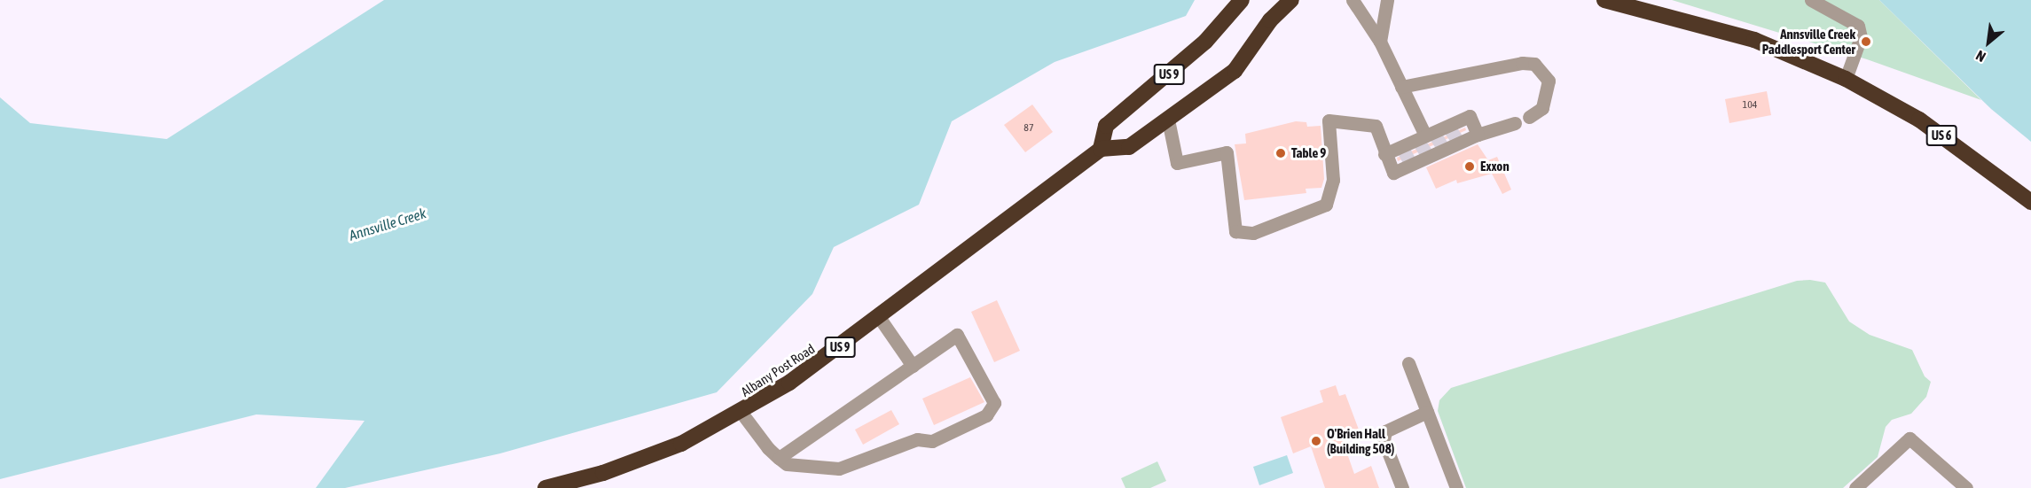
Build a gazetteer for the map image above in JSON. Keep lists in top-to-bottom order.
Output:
{
  "streets": {
    "highway": ["US 9", "US 6", "Albany Post Road"]
  },
  "crossings": [
    ["US 9", "Albany Post Road"]
  ],
  "water": ["Annsville Creek"],
  "places": [
    "Annsville Creek Paddlesport Center",
    "Table 9",
    "Exxon",
    "O'Brien Hall (Building 508)"
  ],
  "house_numbers": ["104", "87"],
  "north": "bottom left"
}
